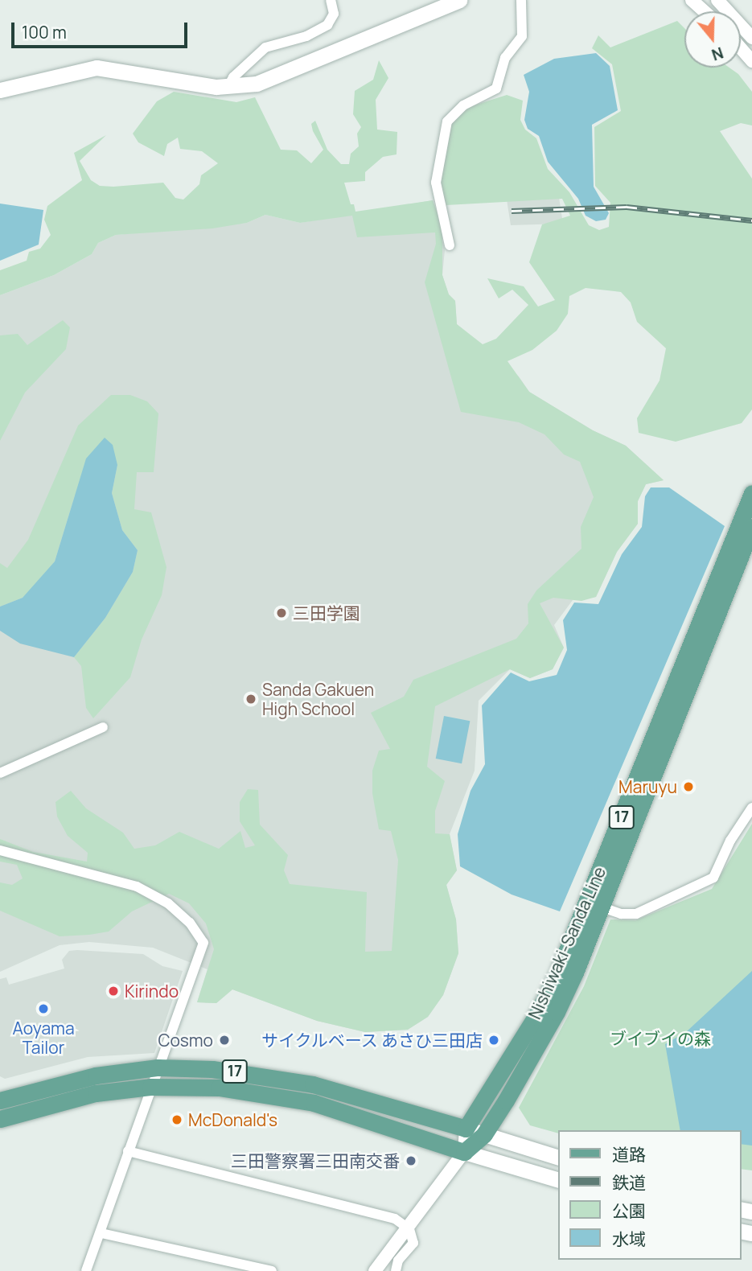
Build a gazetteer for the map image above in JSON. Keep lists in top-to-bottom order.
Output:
{
  "streets": {
    "main road": ["17", "Nishiwaki-Sanda Line"]
  },
  "crossings": [
    ["17", "Nishiwaki-Sanda Line"]
  ],
  "parks": ["ブイブイの森"],
  "places": [
    "三田学園",
    "Sanda Gakuen High School",
    "Maruyu",
    "Kirindo",
    "Aoyama Tailor",
    "Cosmo",
    "サイクルベース あさひ三田店",
    "McDonald's",
    "三田警察署三田南交番"
  ],
  "legend": [
    "道路",
    "鉄道",
    "公園",
    "水域"
  ],
  "scale_bar": "100 m",
  "north": "bottom"
}
